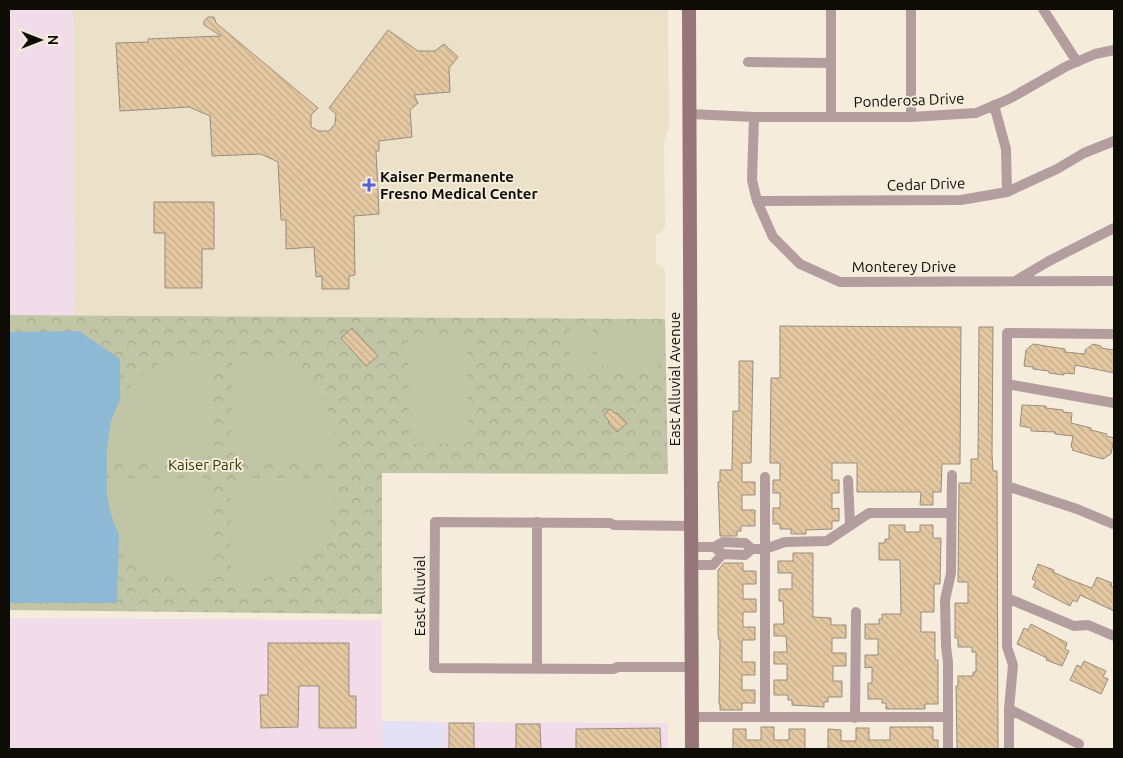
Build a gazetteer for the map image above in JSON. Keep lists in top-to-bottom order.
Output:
{
  "streets": {
    "main road": ["East Alluvial Avenue"],
    "street": [
      "Ponderosa Drive",
      "Cedar Drive",
      "Monterey Drive",
      "East Alluvial"
    ]
  },
  "crossings": [
    ["Ponderosa Drive", "Monterey Drive"],
    ["Ponderosa Drive", "East Alluvial Avenue"],
    ["Cedar Drive", "Monterey Drive"],
    ["East Alluvial Avenue", "East Alluvial"]
  ],
  "parks": ["Kaiser Park"],
  "places": {
    "health": ["Kaiser Permanente Fresno Medical Center"]
  },
  "north": "right"
}
